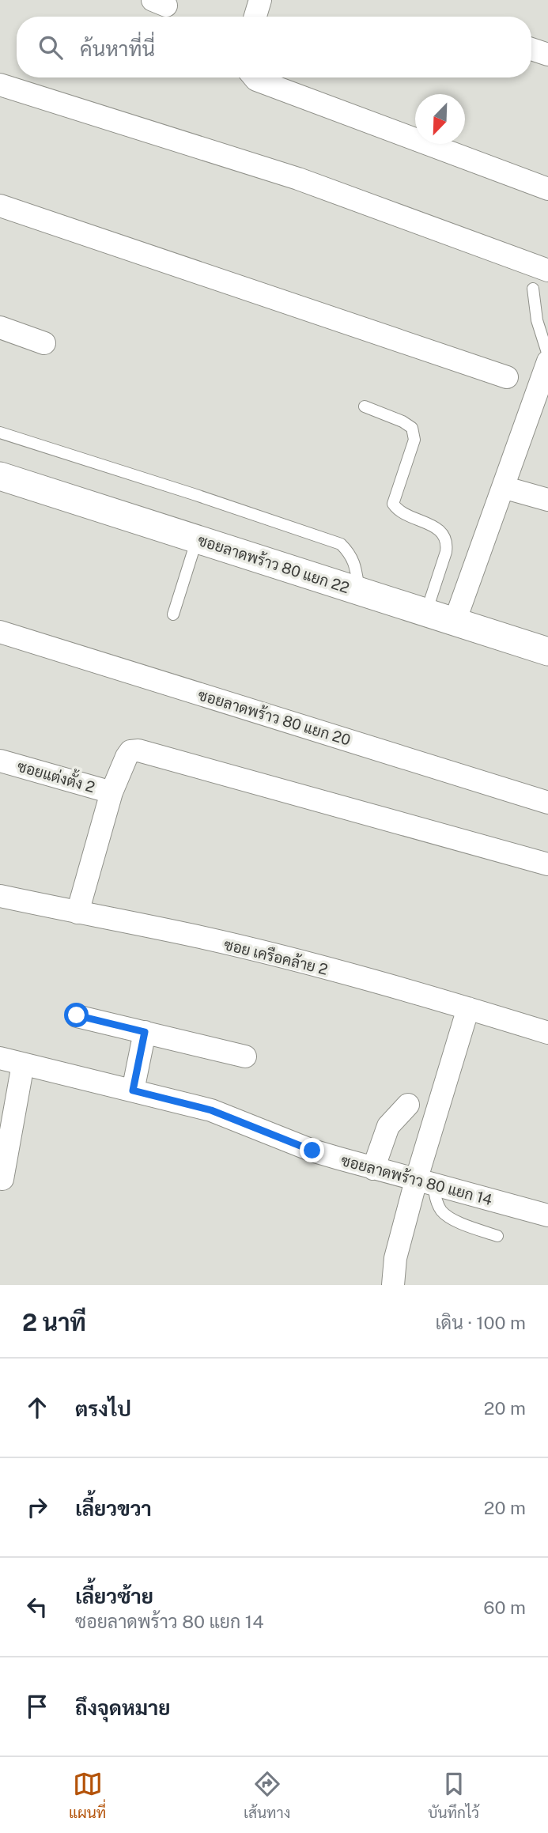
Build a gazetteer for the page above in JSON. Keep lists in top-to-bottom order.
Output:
{
  "streets": {
    "street": [
      "ซอยลาดพร้าว 80 แยก 22",
      "ซอยลาดพร้าว 80 แยก 20",
      "ซอยแต่งตั้ง 2",
      "ซอย เครือคล้าย 2",
      "ซอยลาดพร้าว 80 แยก 14"
    ]
  },
  "north": "bottom left",
  "page": {
    "search": "ค้นหาที่นี่",
    "heading": ["2 นาที", "เดิน · 100 m"],
    "list": [
      ["ตรงไป", "20 m"],
      ["เลี้ยวขวา", "20 m"],
      ["เลี้ยวซ้าย", "ซอยลาดพร้าว 80 แยก 14", "60 m"],
      "ถึงจุดหมาย"
    ],
    "nav": ["แผนที่", "เส้นทาง", "บันทึกไว้"]
  }
}
